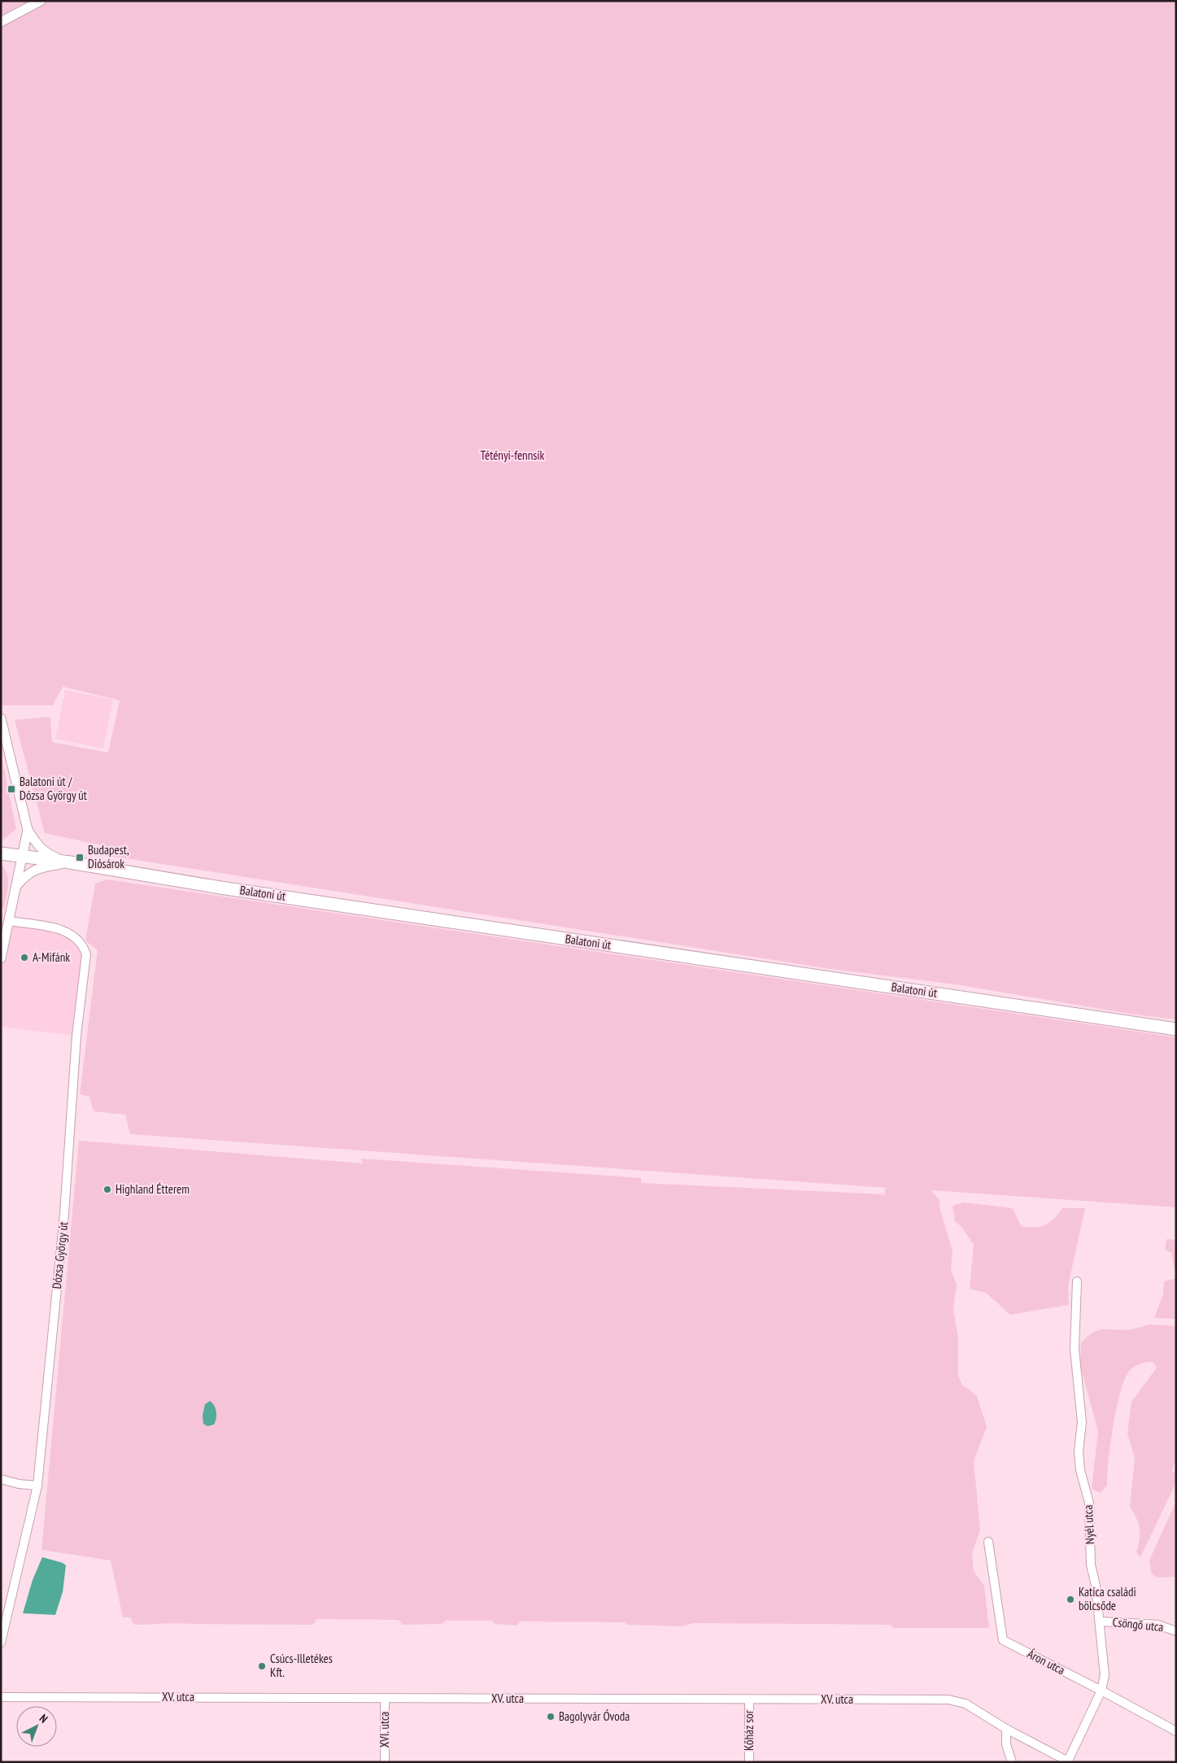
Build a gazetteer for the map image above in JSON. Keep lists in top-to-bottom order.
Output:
{
  "streets": {
    "main road": ["Balatoni út"],
    "street": [
      "Dózsa György út",
      "Nyél utca",
      "Csöngő utca",
      "Áron utca",
      "XV. utca",
      "XVI. utca",
      "Kőház sor"
    ]
  },
  "crossings": [
    ["Nyél utca", "Csöngő utca"],
    ["Nyél utca", "Áron utca"],
    ["Nyél utca", "XV. utca"],
    ["XV. utca", "XVI. utca"],
    ["XV. utca", "Kőház sor"]
  ],
  "parks": ["Tétényi-fennsík"],
  "places": {
    "transit": ["Balatoni út / Dózsa György út", "Budapest, Diósárok"],
    "other": [
      "A-Mifánk",
      "Highland Étterem",
      "Katica családi bölcsőde",
      "Csúcs-Illetékes Kft.",
      "Bagolyvár Óvoda"
    ]
  },
  "north": "top right"
}
